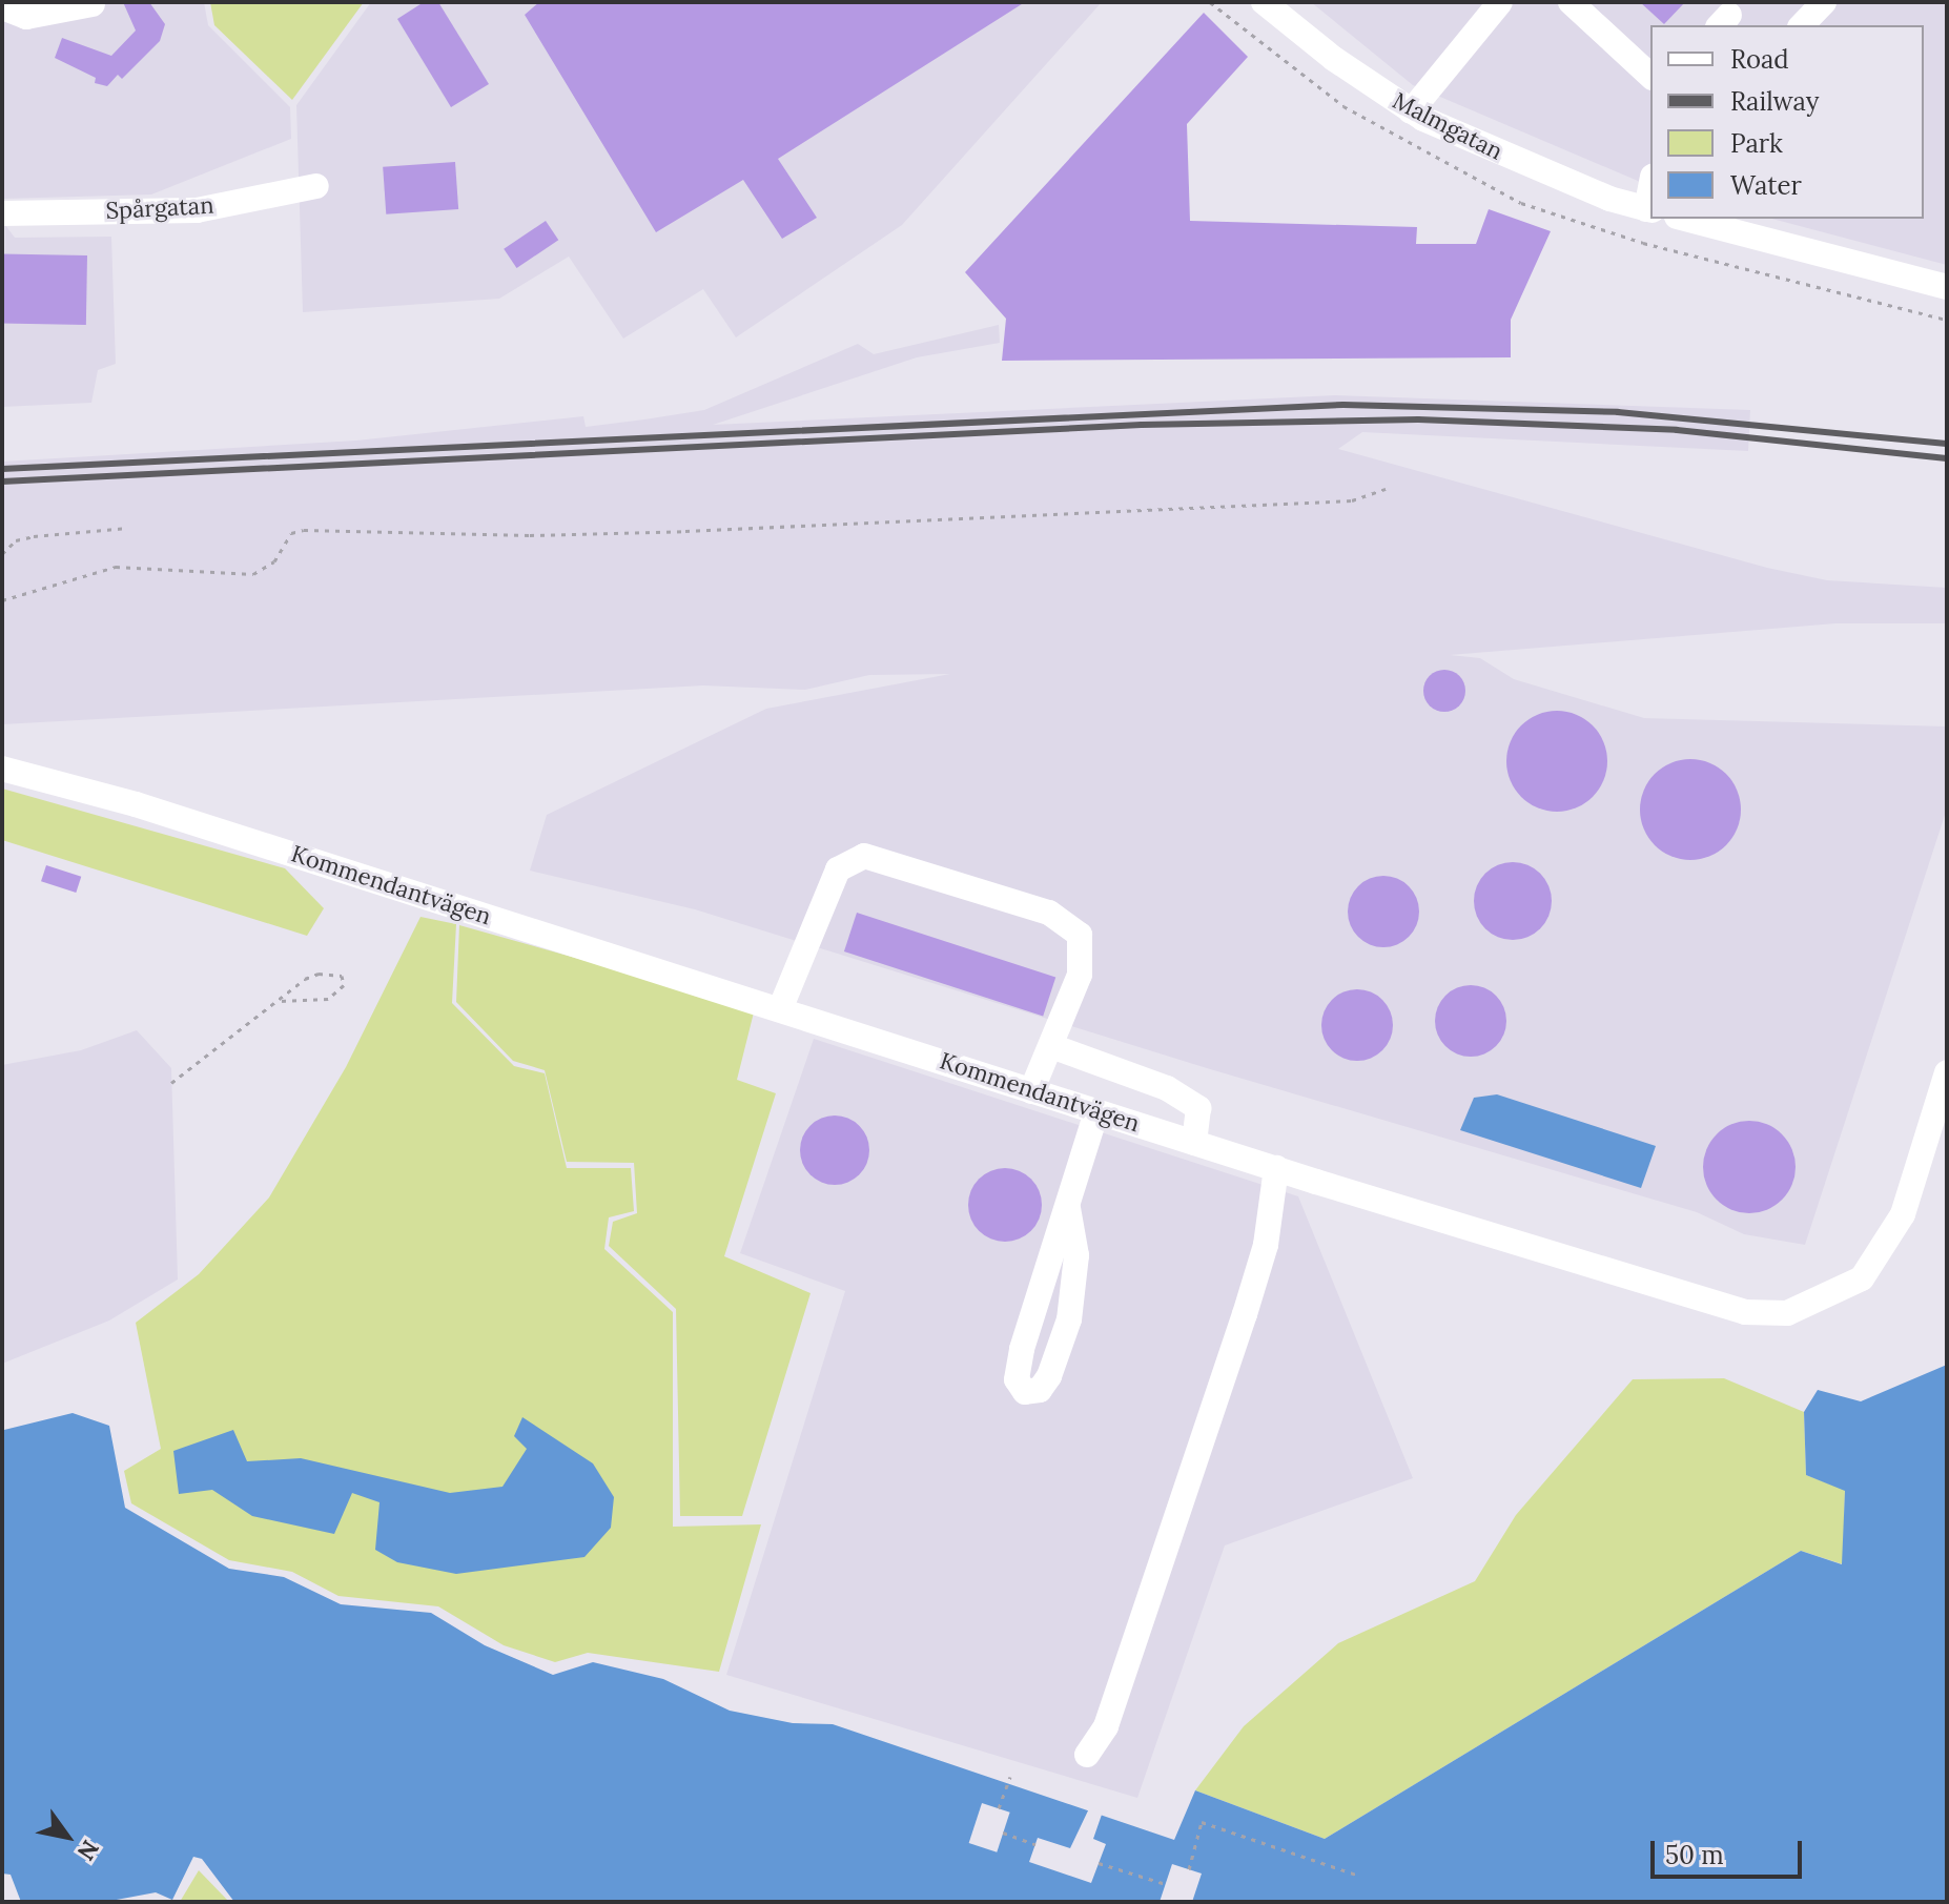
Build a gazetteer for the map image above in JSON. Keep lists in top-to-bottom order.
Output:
{
  "streets": {
    "street": ["Malmgatan", "Spårgatan", "Kommendantvägen"]
  },
  "legend": [
    "Road",
    "Railway",
    "Park",
    "Water"
  ],
  "scale_bar": "50 m",
  "north": "bottom right"
}
